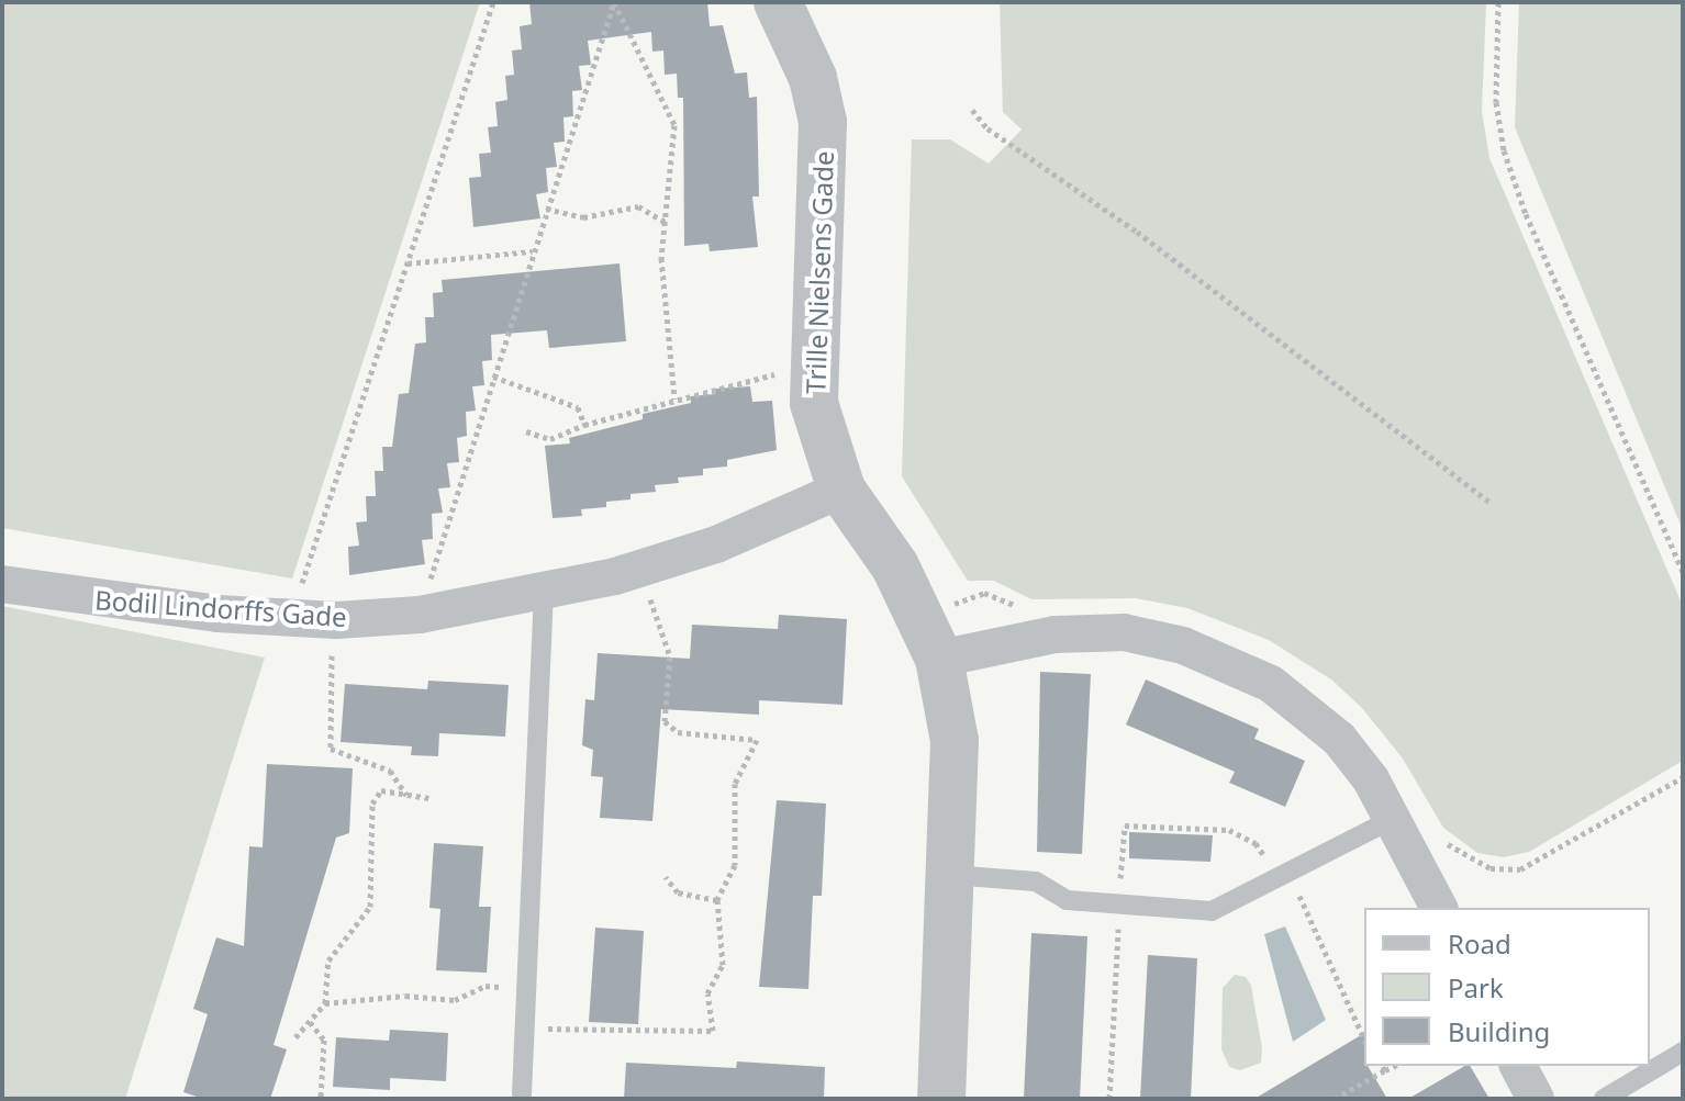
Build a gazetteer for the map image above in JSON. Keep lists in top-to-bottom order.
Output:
{
  "streets": {
    "street": ["Trille Nielsens Gade", "Bodil Lindorffs Gade"]
  },
  "crossings": [
    ["Trille Nielsens Gade", "Bodil Lindorffs Gade"]
  ],
  "legend": ["Road", "Park", "Building"]
}
